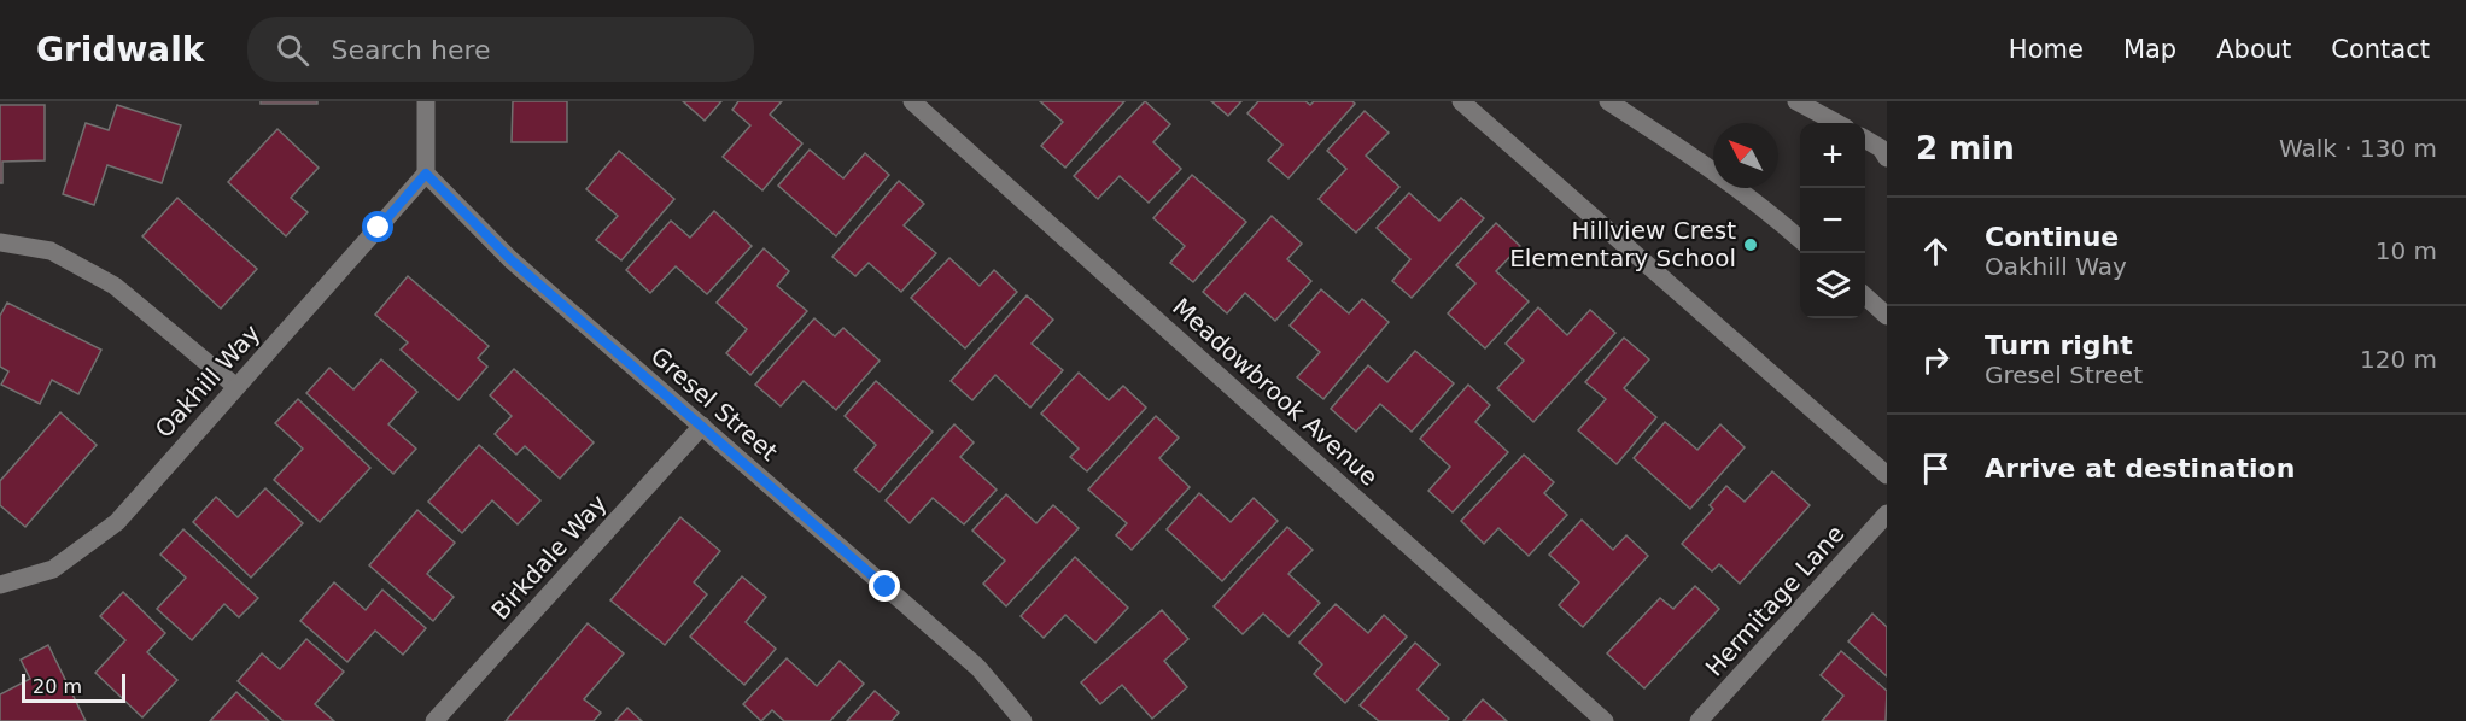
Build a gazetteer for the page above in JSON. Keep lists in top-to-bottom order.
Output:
{
  "streets": {
    "street": [
      "Oakhill Way",
      "Meadowbrook Avenue",
      "Gresel Street",
      "Birkdale Way",
      "Hermitage Lane"
    ]
  },
  "crossings": [
    ["Oakhill Way", "Gresel Street"],
    ["Gresel Street", "Birkdale Way"]
  ],
  "places": ["Hillview Crest Elementary School"],
  "scale_bar": "20 m",
  "north": "top left",
  "page": {
    "header": "Gridwalk",
    "search": "Search here",
    "nav": [
      "Home",
      "Map",
      "About",
      "Contact"
    ],
    "heading": ["2 min", "Walk · 130 m"],
    "map_buttons": ["+", "−"],
    "list": [
      ["Continue", "Oakhill Way", "10 m"],
      ["Turn right", "Gresel Street", "120 m"],
      "Arrive at destination"
    ],
    "scale": "20 m"
  }
}
